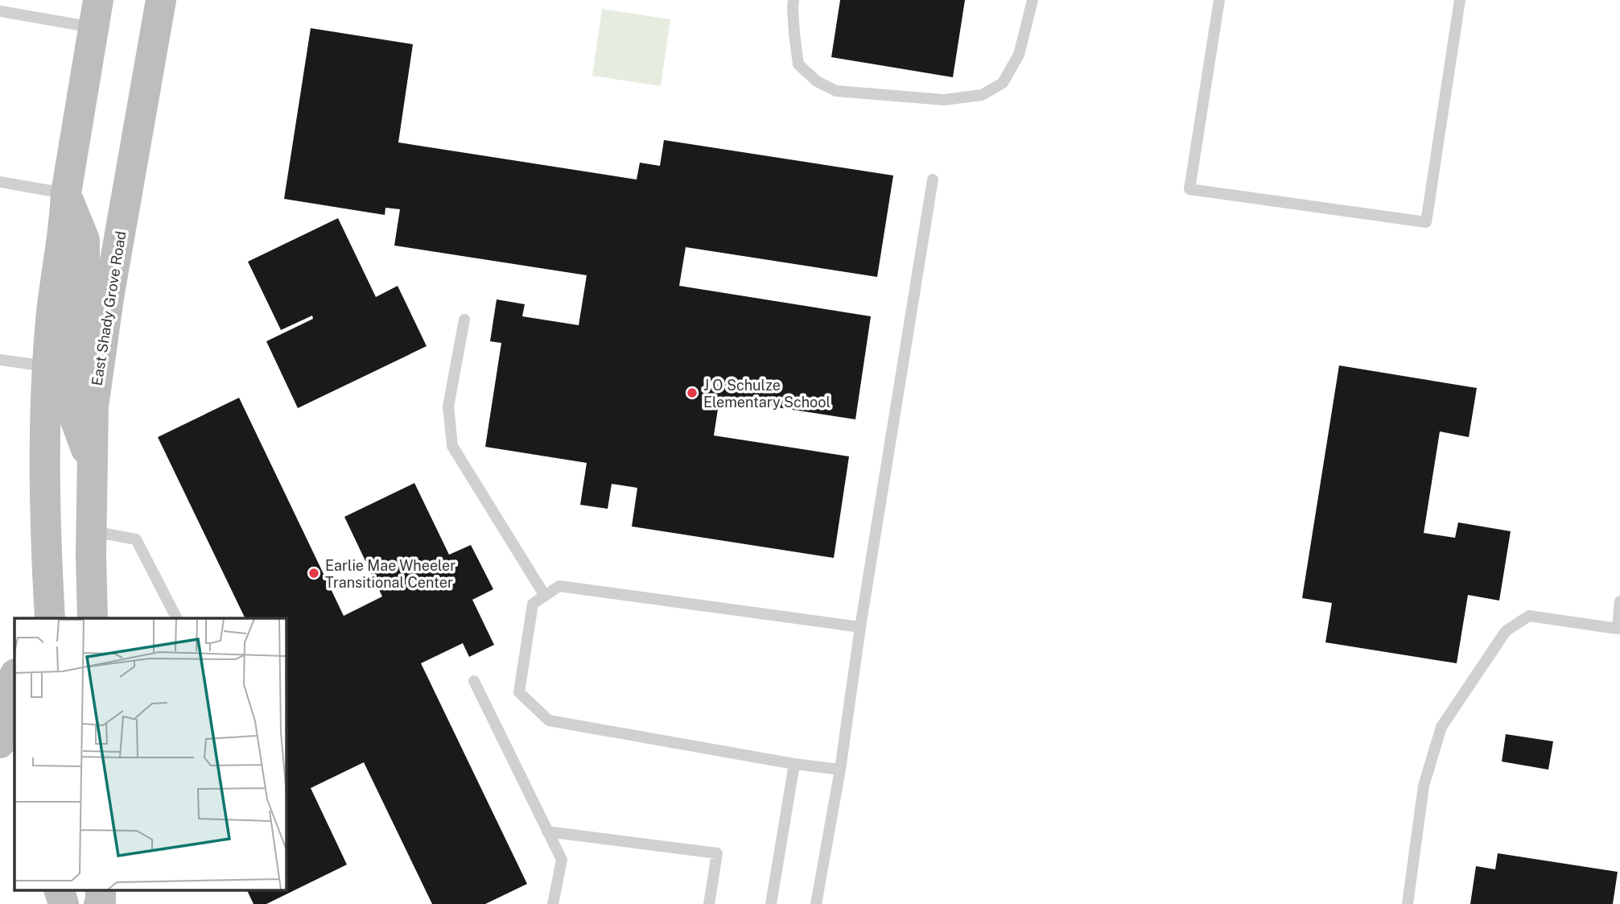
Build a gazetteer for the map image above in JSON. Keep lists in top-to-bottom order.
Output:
{
  "streets": {
    "main road": ["East Shady Grove Road"]
  },
  "places": ["J O Schulze Elementary School", "Earlie Mae Wheeler Transitional Center"]
}
